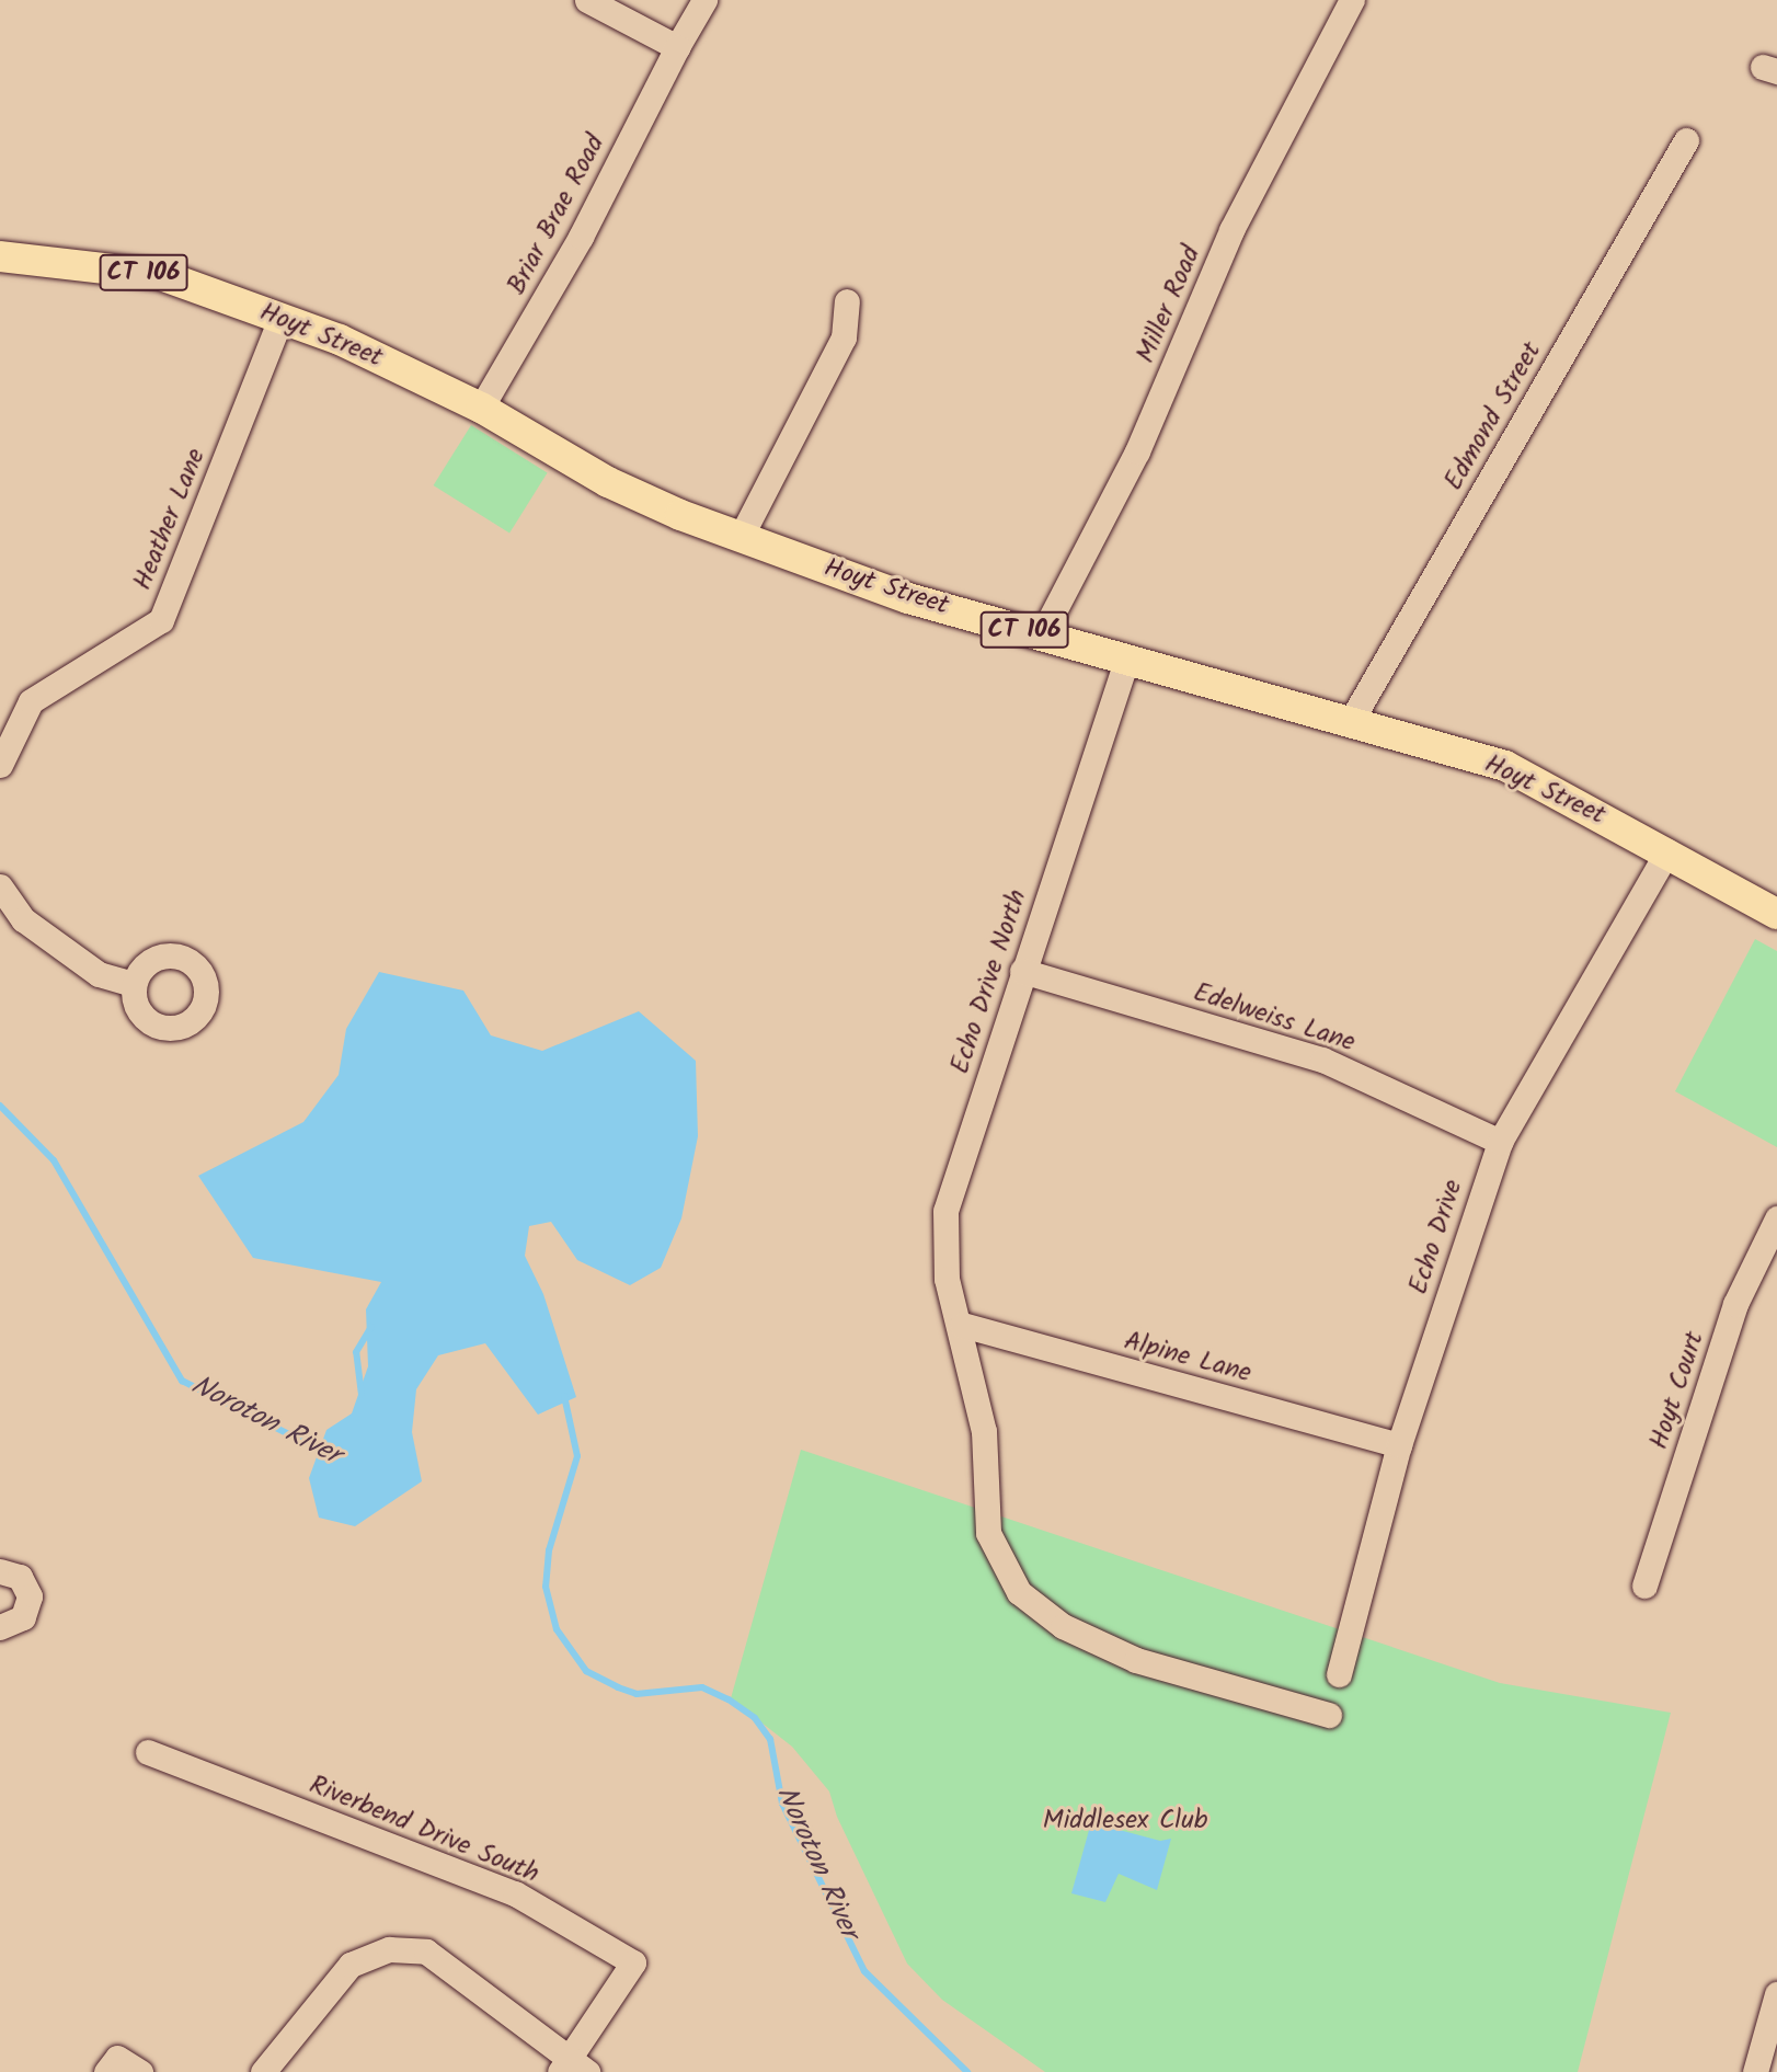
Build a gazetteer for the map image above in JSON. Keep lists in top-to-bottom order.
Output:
{
  "streets": {
    "main road": ["CT 106", "Hoyt Street"],
    "street": [
      "Briar Brae Road",
      "Miller Road",
      "Edmond Street",
      "Heather Lane",
      "Echo Drive North",
      "Edelweiss Lane",
      "Echo Drive",
      "Alpine Lane",
      "Hoyt Court",
      "Riverbend Drive South"
    ]
  },
  "crossings": [
    ["Briar Brae Road", "Hoyt Street"],
    ["Miller Road", "Hoyt Street"],
    ["Hoyt Street", "Edmond Street"],
    ["Hoyt Street", "Heather Lane"],
    ["Hoyt Street", "Echo Drive North"],
    ["Hoyt Street", "Echo Drive"],
    ["Echo Drive North", "Edelweiss Lane"],
    ["Echo Drive North", "Alpine Lane"],
    ["Edelweiss Lane", "Echo Drive"],
    ["Echo Drive", "Alpine Lane"]
  ],
  "water": ["Noroton River"],
  "parks": ["Middlesex Club"]
}
